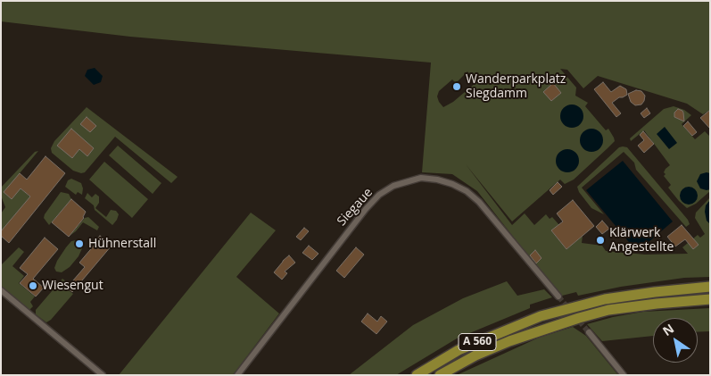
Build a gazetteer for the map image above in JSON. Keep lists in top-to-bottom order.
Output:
{
  "streets": {
    "highway": ["A 560"],
    "street": ["Siegaue"]
  },
  "places": [
    "Wanderparkplatz Siegdamm",
    "Klärwerk Angestellte",
    "Hühnerstall",
    "Wiesengut"
  ],
  "north": "top left"
}
